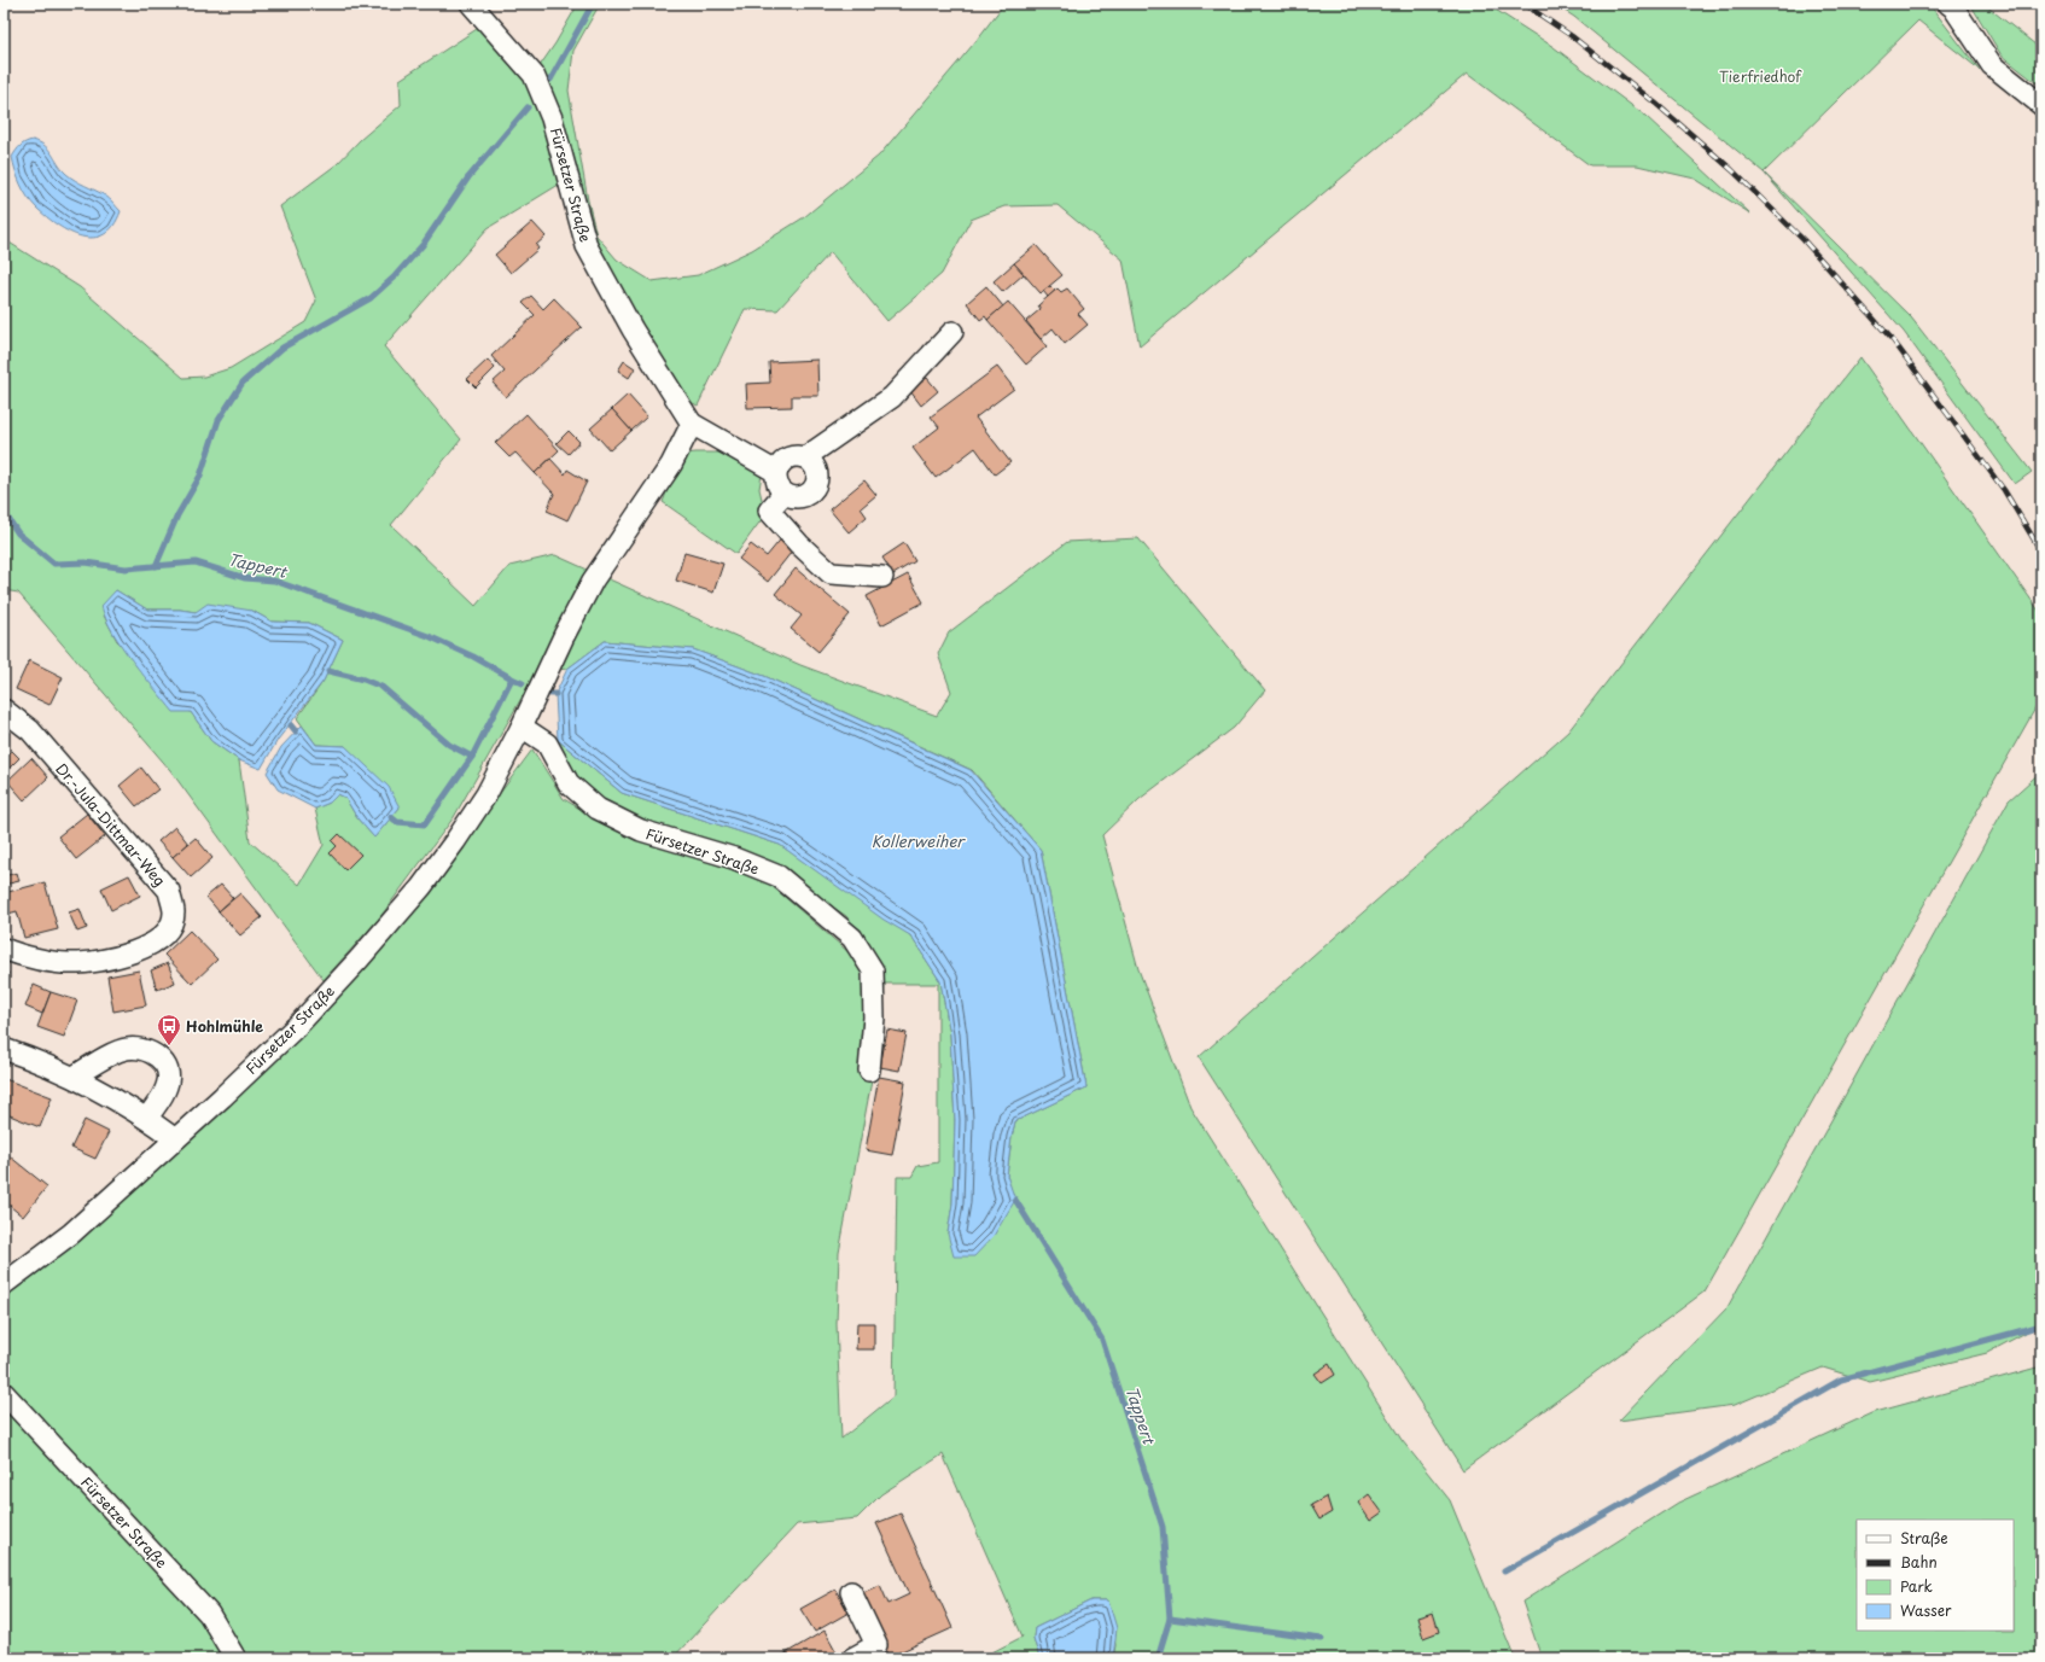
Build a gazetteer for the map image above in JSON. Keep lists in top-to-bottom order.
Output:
{
  "streets": {
    "street": ["Fürsetzer Straße", "Dr.-Jula-Dittmar-Weg"]
  },
  "water": ["Tappert", "Kollerweiher"],
  "parks": ["Tierfriedhof"],
  "places": {
    "bus stop": ["Hohlmühle"]
  },
  "legend": [
    "Straße",
    "Bahn",
    "Park",
    "Wasser"
  ]
}
